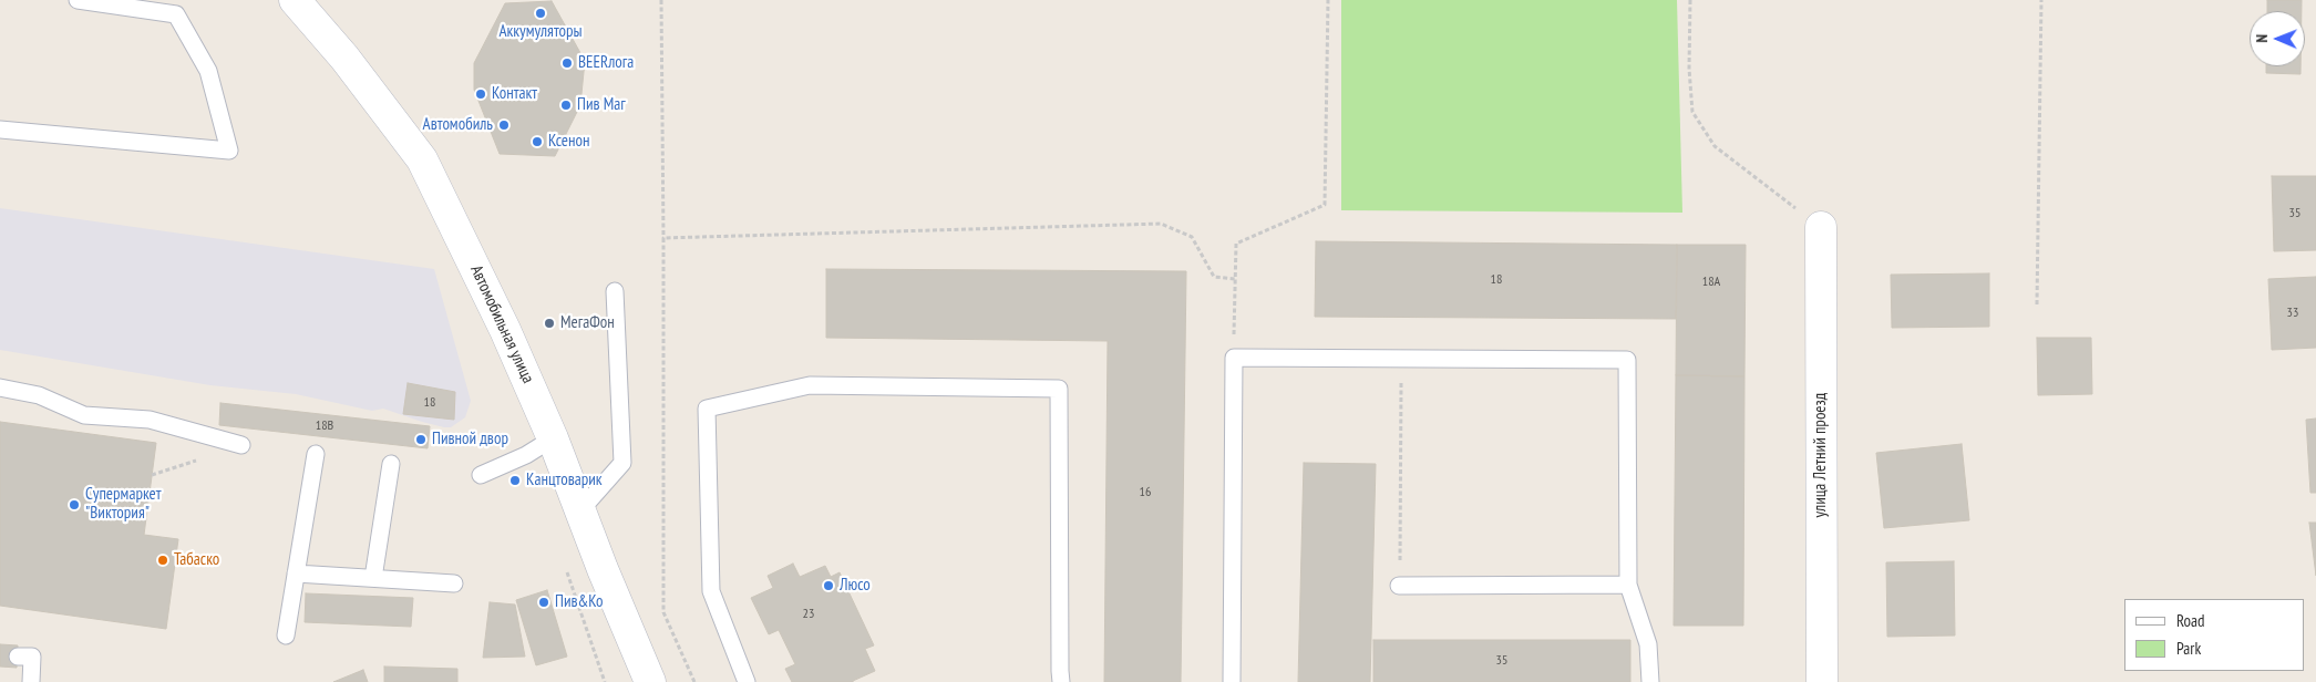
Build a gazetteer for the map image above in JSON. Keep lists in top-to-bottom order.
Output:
{
  "streets": {
    "street": ["Автомобильная улица", "улица Летний проезд"]
  },
  "places": [
    "Аккумуляторы",
    "BEERлога",
    "Контакт",
    "Пив Маг",
    "Автомобиль",
    "Ксенон",
    "МегаФон",
    "Пивной двор",
    "Канцтоварик",
    "Супермаркет \"Виктория\"",
    "Табаско",
    "Люсо",
    "Пив&Ко"
  ],
  "house_numbers": [
    "35",
    "18",
    "18А",
    "33",
    "18",
    "18В",
    "16",
    "23",
    "35"
  ],
  "legend": ["Road", "Park"],
  "north": "left"
}
